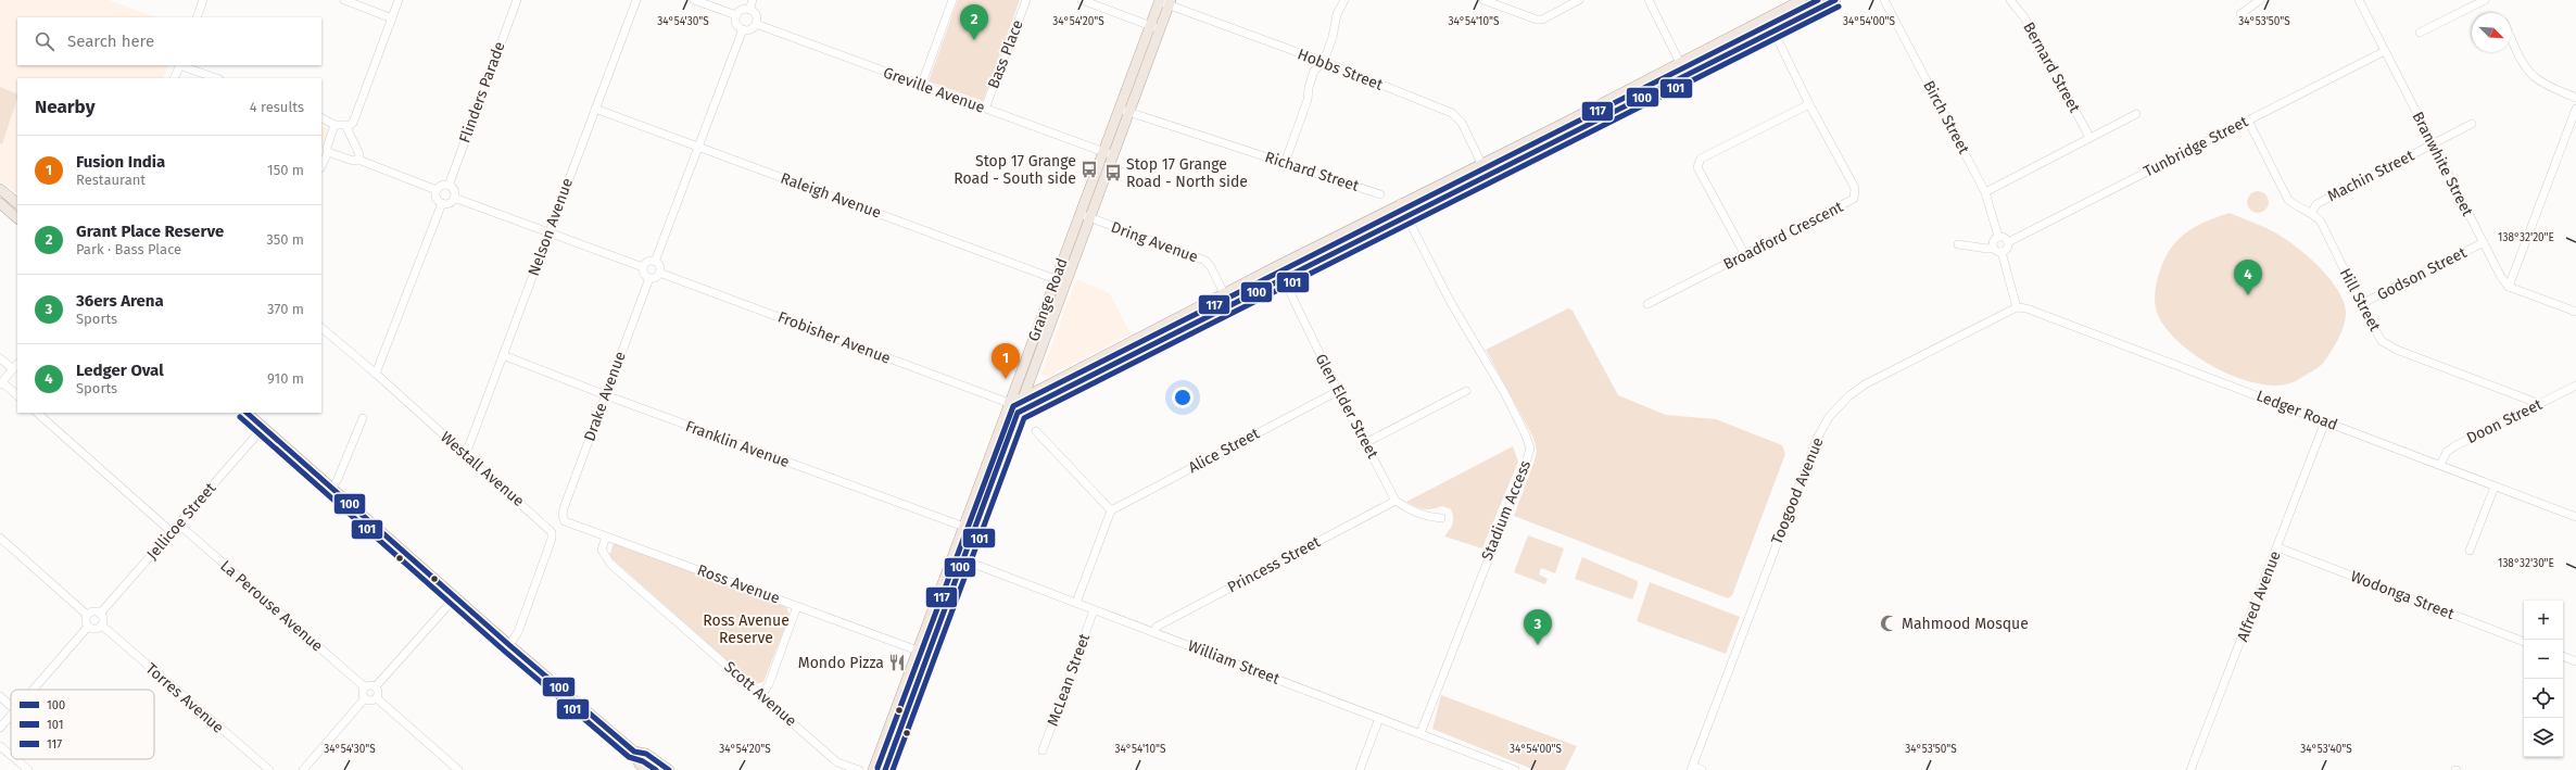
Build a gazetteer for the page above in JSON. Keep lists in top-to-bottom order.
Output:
{
  "streets": {
    "main road": ["Grange Road"],
    "street": [
      "Bass Place",
      "Bernard Street",
      "Hobbs Street",
      "Greville Avenue",
      "Flinders Parade",
      "Birch Street",
      "Tunbridge Street",
      "Branwhite Street",
      "Richard Street",
      "Machin Street",
      "Raleigh Avenue",
      "Nelson Avenue",
      "Broadford Crescent",
      "Dring Avenue",
      "Godson Street",
      "Hill Street",
      "Frobisher Avenue",
      "Drake Avenue",
      "Glen Elder Street",
      "Ledger Road",
      "Doon Street",
      "Franklin Avenue",
      "Alice Street",
      "Westall Avenue",
      "Toogood Avenue",
      "Stadium Access",
      "Jellicoe Street",
      "Princess Street",
      "Ross Avenue",
      "Wodonga Street",
      "Alfred Avenue",
      "La Perouse Avenue",
      "William Street",
      "McLean Street",
      "Scott Avenue",
      "Torres Avenue"
    ]
  },
  "crossings": [
    ["Bass Place", "Greville Avenue"],
    ["Hobbs Street", "Grange Road"],
    ["Greville Avenue", "Grange Road"],
    ["Birch Street", "Tunbridge Street"],
    ["Tunbridge Street", "Branwhite Street"],
    ["Tunbridge Street", "Hill Street"],
    ["Branwhite Street", "Machin Street"],
    ["Branwhite Street", "Godson Street"],
    ["Richard Street", "Grange Road"],
    ["Machin Street", "Hill Street"],
    ["Raleigh Avenue", "Nelson Avenue"],
    ["Raleigh Avenue", "Grange Road"],
    ["Nelson Avenue", "Franklin Avenue"],
    ["Nelson Avenue", "Westall Avenue"],
    ["Dring Avenue", "Grange Road"],
    ["Godson Street", "Hill Street"],
    ["Grange Road", "Frobisher Avenue"],
    ["Grange Road", "Franklin Avenue"],
    ["Grange Road", "Ross Avenue"],
    ["Grange Road", "William Street"],
    ["Hill Street", "Doon Street"],
    ["Frobisher Avenue", "Drake Avenue"],
    ["Drake Avenue", "Franklin Avenue"],
    ["Drake Avenue", "Ross Avenue"],
    ["Glen Elder Street", "Alice Street"],
    ["Glen Elder Street", "Princess Street"],
    ["Ledger Road", "Doon Street"],
    ["Ledger Road", "Toogood Avenue"],
    ["Ledger Road", "Alfred Avenue"],
    ["Stadium Access", "William Street"],
    ["Jellicoe Street", "La Perouse Avenue"],
    ["Jellicoe Street", "Torres Avenue"],
    ["Princess Street", "William Street"],
    ["Ross Avenue", "Scott Avenue"],
    ["Wodonga Street", "Alfred Avenue"],
    ["William Street", "McLean Street"]
  ],
  "parks": ["Ross Avenue Reserve"],
  "places": {
    "bus stop": ["Stop 17 Grange Road - South side", "Stop 17 Grange Road - North side"],
    "mosque": ["Mahmood Mosque"],
    "restaurant": ["Mondo Pizza"]
  },
  "lines": ["transit line 100", "transit line 117", "transit line 101"],
  "legend": ["100", "101", "117"],
  "north": "bottom right",
  "page": {
    "pins": [
      "2",
      "4",
      "1",
      "3"
    ],
    "search": "Search here",
    "heading": ["Nearby", "4 results"],
    "list": [
      {
        "mark": "1",
        "name": "Fusion India",
        "note": "Restaurant",
        "value": "150 m"
      },
      {
        "mark": "2",
        "name": "Grant Place Reserve",
        "note": "Park · Bass Place",
        "value": "350 m"
      },
      {
        "mark": "3",
        "name": "36ers Arena",
        "note": "Sports",
        "value": "370 m"
      },
      {
        "mark": "4",
        "name": "Ledger Oval",
        "note": "Sports",
        "value": "910 m"
      }
    ],
    "map_buttons": ["+", "−"]
  },
  "coordinates": [
    "34°54'30\"S",
    "34°54'10\"S",
    "34°54'00\"S",
    "34°53'50\"S",
    "34°54'20\"S",
    "138°32'20\"E",
    "138°32'30\"E",
    "34°53'40\"S"
  ]
}
